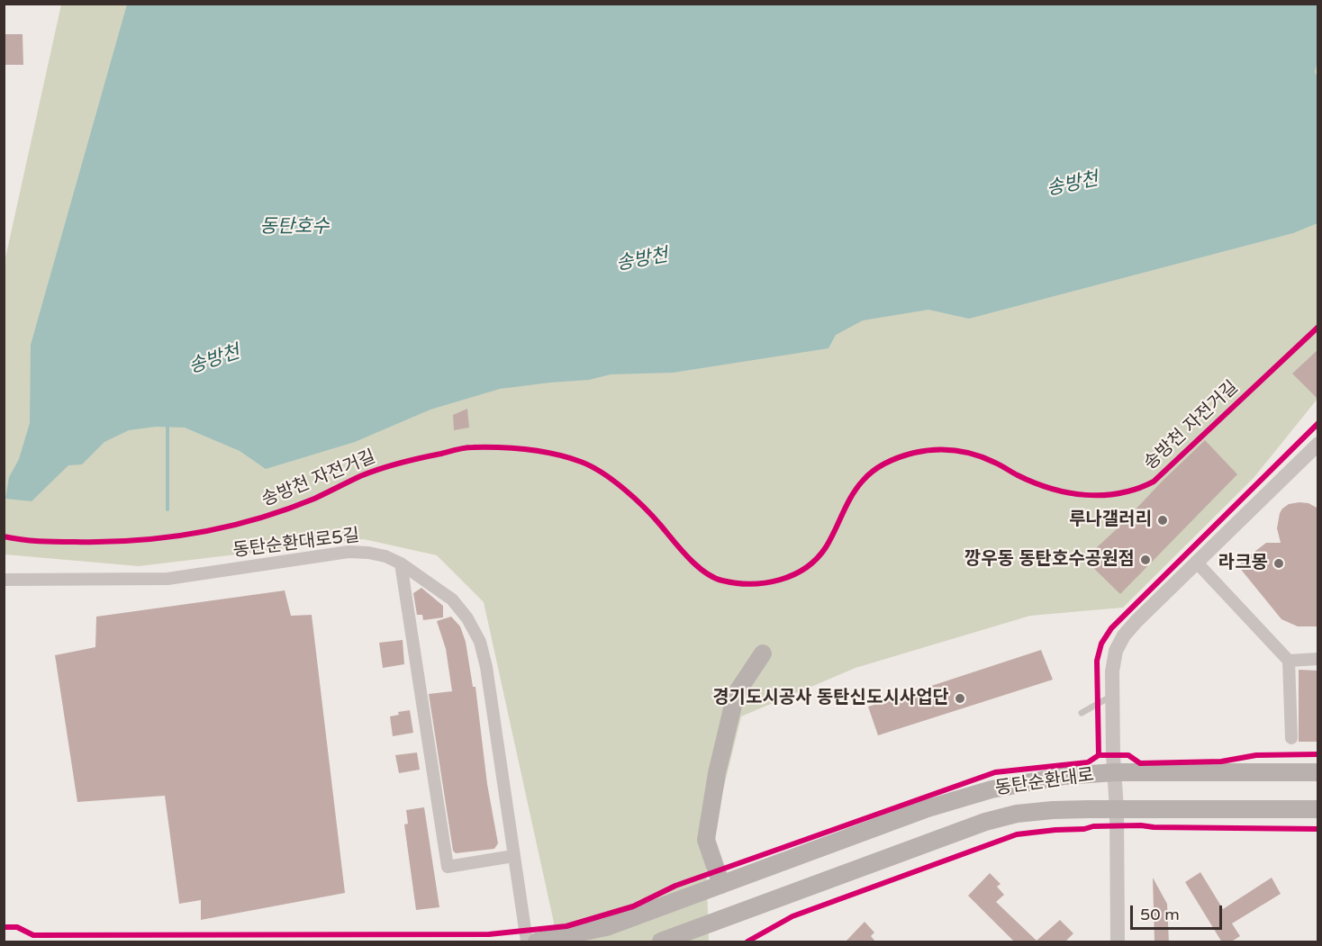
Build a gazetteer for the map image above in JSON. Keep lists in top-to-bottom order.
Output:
{
  "streets": {
    "main road": ["동탄순환대로"],
    "street": ["동탄순환대로5길"],
    "cycle path": ["송방천 자전거길"]
  },
  "water": ["송방천", "동탄호수"],
  "places": [
    "루나갤러리",
    "깡우동 동탄호수공원점",
    "라크몽",
    "경기도시공사 동탄신도시사업단"
  ],
  "scale_bar": "50 m"
}
